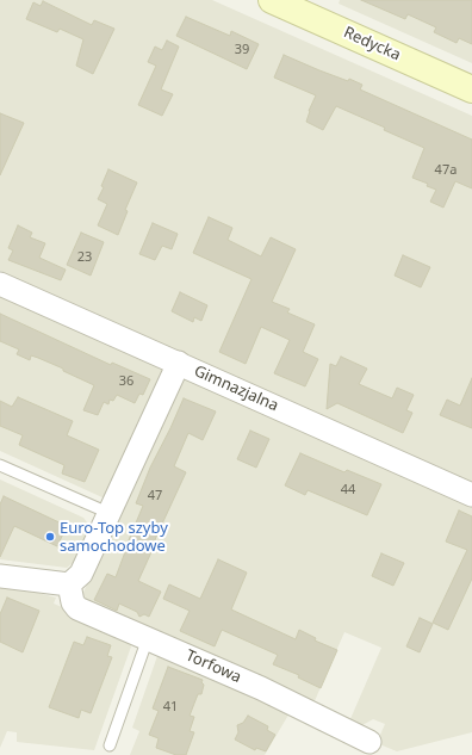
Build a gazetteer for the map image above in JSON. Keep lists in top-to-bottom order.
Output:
{
  "streets": {
    "street": ["Redycka", "Gimnazjalna", "Torfowa"]
  },
  "places": ["Euro-Top szyby samochodowe"],
  "house_numbers": [
    "39",
    "47a",
    "23",
    "36",
    "44",
    "47",
    "41"
  ]
}
